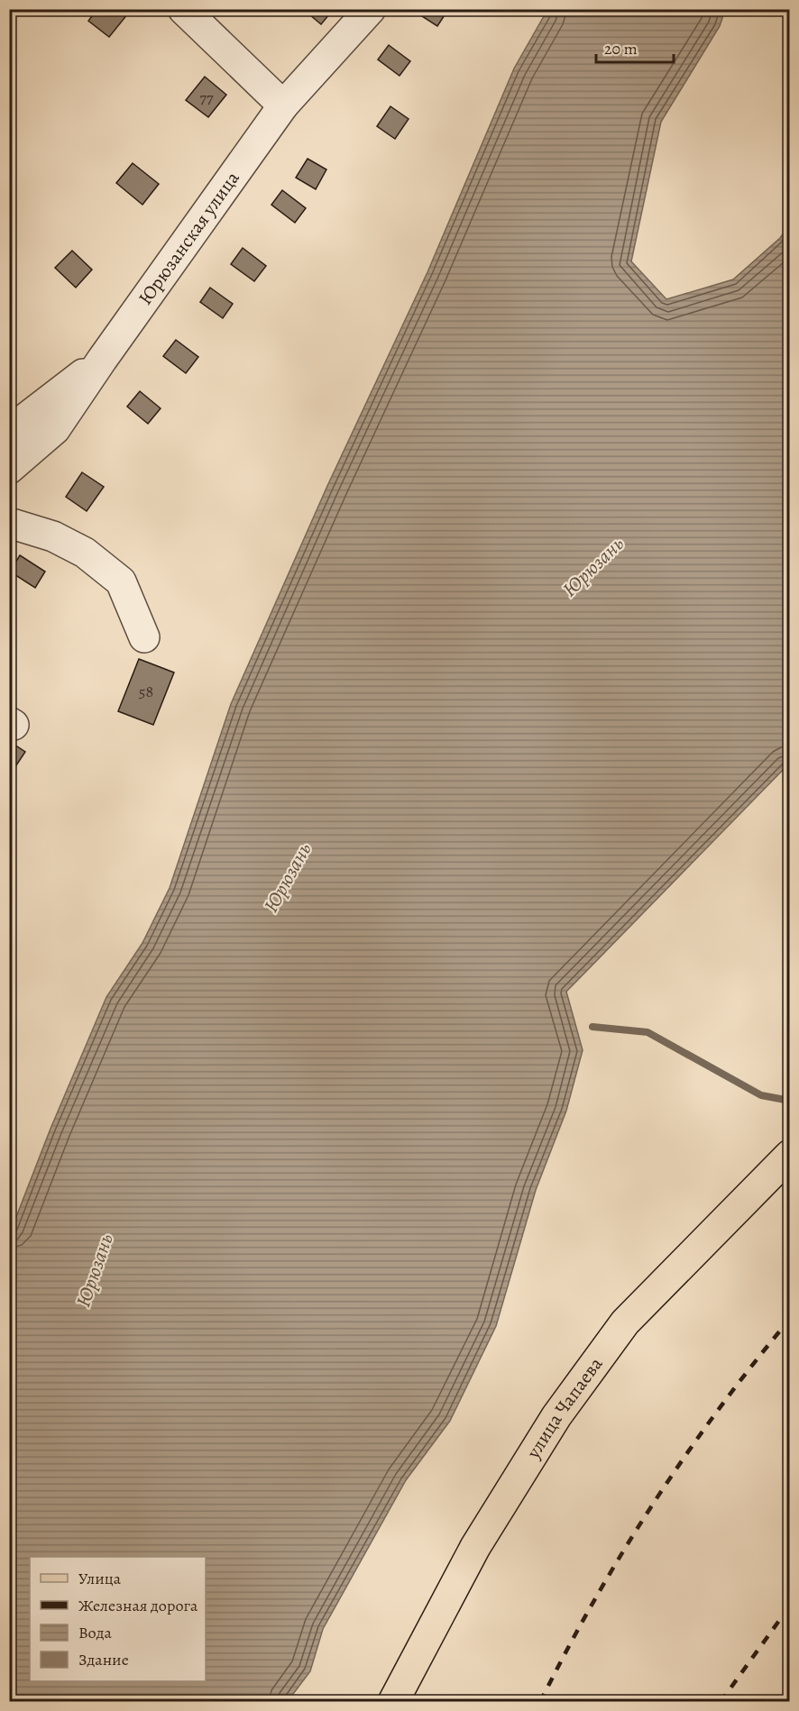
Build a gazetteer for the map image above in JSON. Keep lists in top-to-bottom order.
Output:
{
  "streets": {
    "main road": ["улица Чапаева"],
    "street": ["Юрюзанская улица"]
  },
  "water": ["Юрюзань"],
  "house_numbers": ["77", "58"],
  "legend": [
    "Улица",
    "Железная дорога",
    "Вода",
    "Здание"
  ],
  "scale_bar": "20 m"
}
